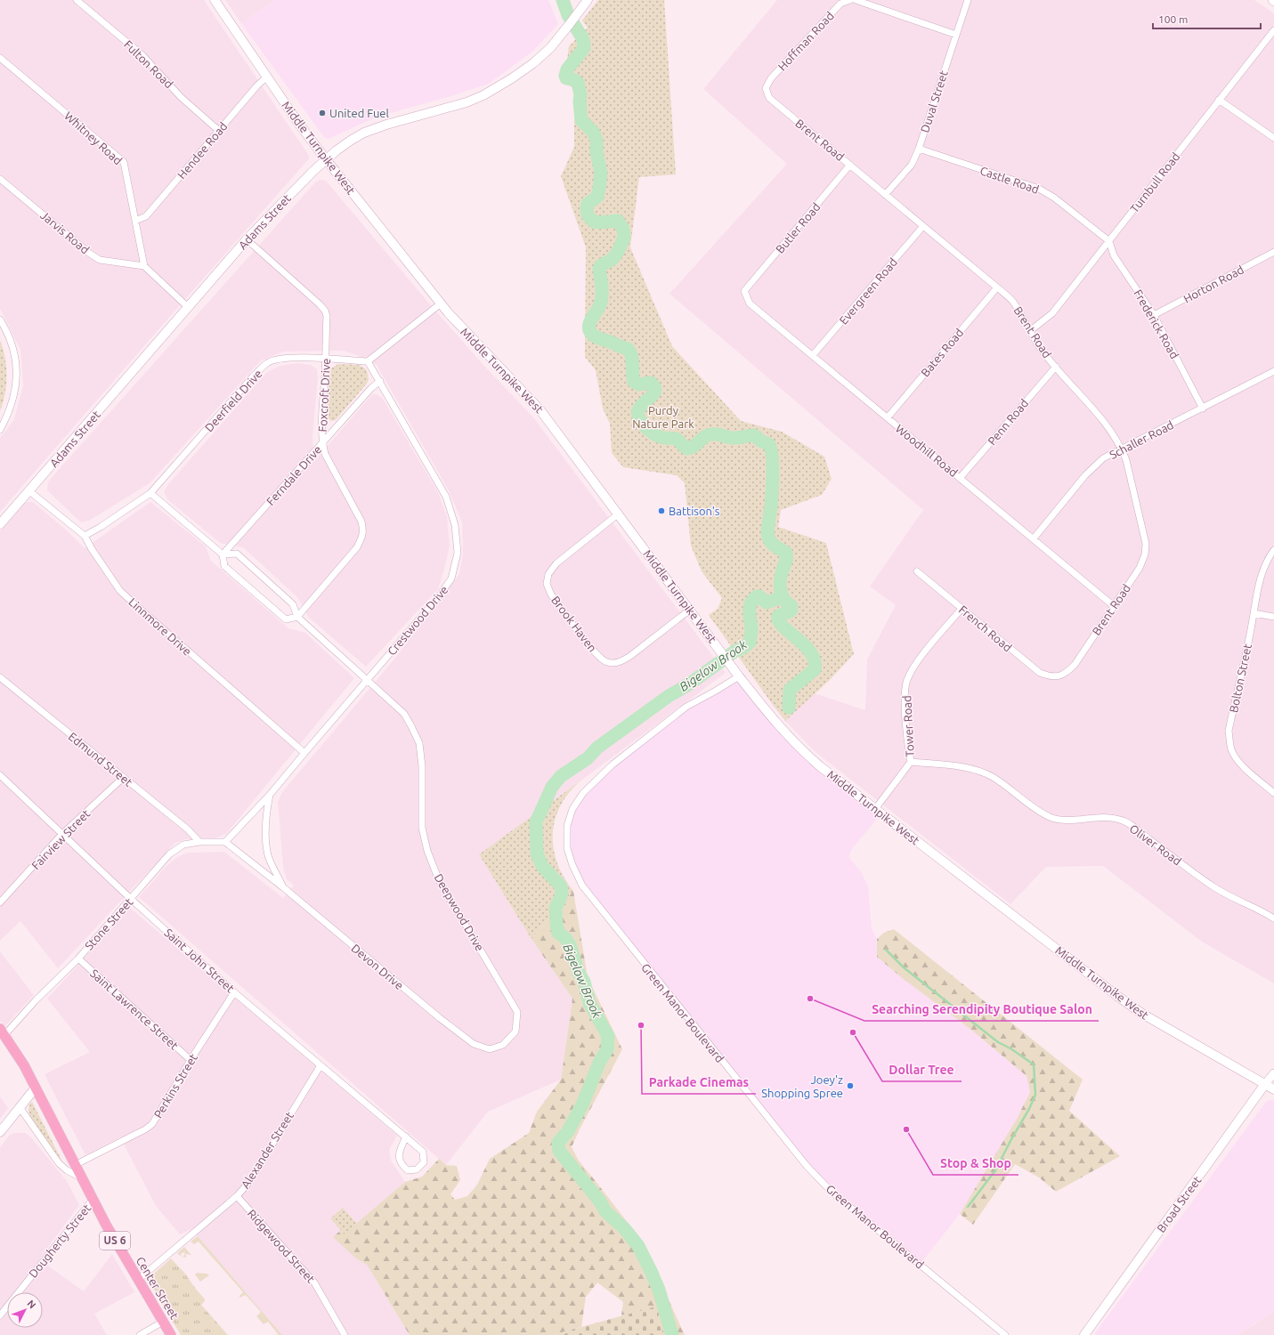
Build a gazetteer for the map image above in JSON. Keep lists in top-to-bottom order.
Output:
{
  "streets": {
    "main road": [
      "Middle Turnpike West",
      "Adams Street",
      "Broad Street",
      "US 6",
      "Center Street"
    ],
    "street": [
      "Hoffman Road",
      "Fulton Road",
      "Duval Street",
      "Whitney Road",
      "Brent Road",
      "Hendee Road",
      "Castle Road",
      "Turnbull Road",
      "Butler Road",
      "Jarvis Road",
      "Horton Road",
      "Evergreen Road",
      "Frederick Road",
      "Bates Road",
      "Foxcroft Drive",
      "Deerfield Drive",
      "Penn Road",
      "Schaller Road",
      "Woodhill Road",
      "Ferndale Drive",
      "Crestwood Drive",
      "Brook Haven",
      "Linnmore Drive",
      "French Road",
      "Bolton Street",
      "Tower Road",
      "Edmund Street",
      "Fairview Street",
      "Oliver Road",
      "Deepwood Drive",
      "Stone Street",
      "Saint John Street",
      "Devon Drive",
      "Saint Lawrence Street",
      "Green Manor Boulevard",
      "Perkins Street",
      "Alexander Street",
      "Dougherty Street",
      "Ridgewood Street"
    ]
  },
  "crossings": [
    ["Hoffman Road", "Brent Road"],
    ["Fulton Road", "Hendee Road"],
    ["Duval Street", "Brent Road"],
    ["Duval Street", "Castle Road"],
    ["Whitney Road", "Hendee Road"],
    ["Whitney Road", "Jarvis Road"],
    ["Brent Road", "Turnbull Road"],
    ["Brent Road", "Butler Road"],
    ["Brent Road", "Evergreen Road"],
    ["Brent Road", "Bates Road"],
    ["Brent Road", "Penn Road"],
    ["Brent Road", "Schaller Road"],
    ["Brent Road", "Woodhill Road"],
    ["Brent Road", "French Road"],
    ["Middle Turnpike West", "Hendee Road"],
    ["Middle Turnpike West", "Adams Street"],
    ["Middle Turnpike West", "Brook Haven"],
    ["Middle Turnpike West", "Tower Road"],
    ["Middle Turnpike West", "Green Manor Boulevard"],
    ["Middle Turnpike West", "Broad Street"],
    ["Castle Road", "Turnbull Road"],
    ["Castle Road", "Frederick Road"],
    ["Turnbull Road", "Frederick Road"],
    ["Adams Street", "Foxcroft Drive"],
    ["Adams Street", "Linnmore Drive"],
    ["Butler Road", "Woodhill Road"],
    ["Horton Road", "Frederick Road"],
    ["Evergreen Road", "Woodhill Road"],
    ["Frederick Road", "Schaller Road"],
    ["Bates Road", "Woodhill Road"],
    ["Foxcroft Drive", "Deerfield Drive"],
    ["Foxcroft Drive", "Ferndale Drive"],
    ["Foxcroft Drive", "Deepwood Drive"],
    ["Deerfield Drive", "Crestwood Drive"],
    ["Deerfield Drive", "Linnmore Drive"],
    ["Penn Road", "Woodhill Road"],
    ["Schaller Road", "Woodhill Road"],
    ["Ferndale Drive", "Crestwood Drive"],
    ["Ferndale Drive", "Deepwood Drive"],
    ["Crestwood Drive", "Linnmore Drive"],
    ["Crestwood Drive", "Deepwood Drive"],
    ["Crestwood Drive", "Stone Street"],
    ["Crestwood Drive", "Devon Drive"],
    ["French Road", "Tower Road"],
    ["Tower Road", "Oliver Road"],
    ["Edmund Street", "Fairview Street"],
    ["Edmund Street", "Stone Street"],
    ["Fairview Street", "Saint John Street"],
    ["Deepwood Drive", "Devon Drive"],
    ["Stone Street", "Saint John Street"],
    ["Stone Street", "Devon Drive"],
    ["Stone Street", "Saint Lawrence Street"],
    ["Stone Street", "Center Street"],
    ["Saint John Street", "Perkins Street"],
    ["Saint John Street", "Alexander Street"],
    ["Saint Lawrence Street", "Perkins Street"],
    ["Perkins Street", "Center Street"],
    ["Alexander Street", "Ridgewood Street"],
    ["Alexander Street", "Center Street"],
    ["Dougherty Street", "Center Street"]
  ],
  "water": ["Bigelow Brook"],
  "parks": ["Purdy Nature Park"],
  "places": [
    "United Fuel",
    "Battison's",
    "Searching Serendipity Boutique Salon",
    "Parkade Cinemas",
    "Dollar Tree",
    "Joey'z Shopping Spree",
    "Stop & Shop"
  ],
  "scale_bar": "100 m",
  "north": "top right"
}
